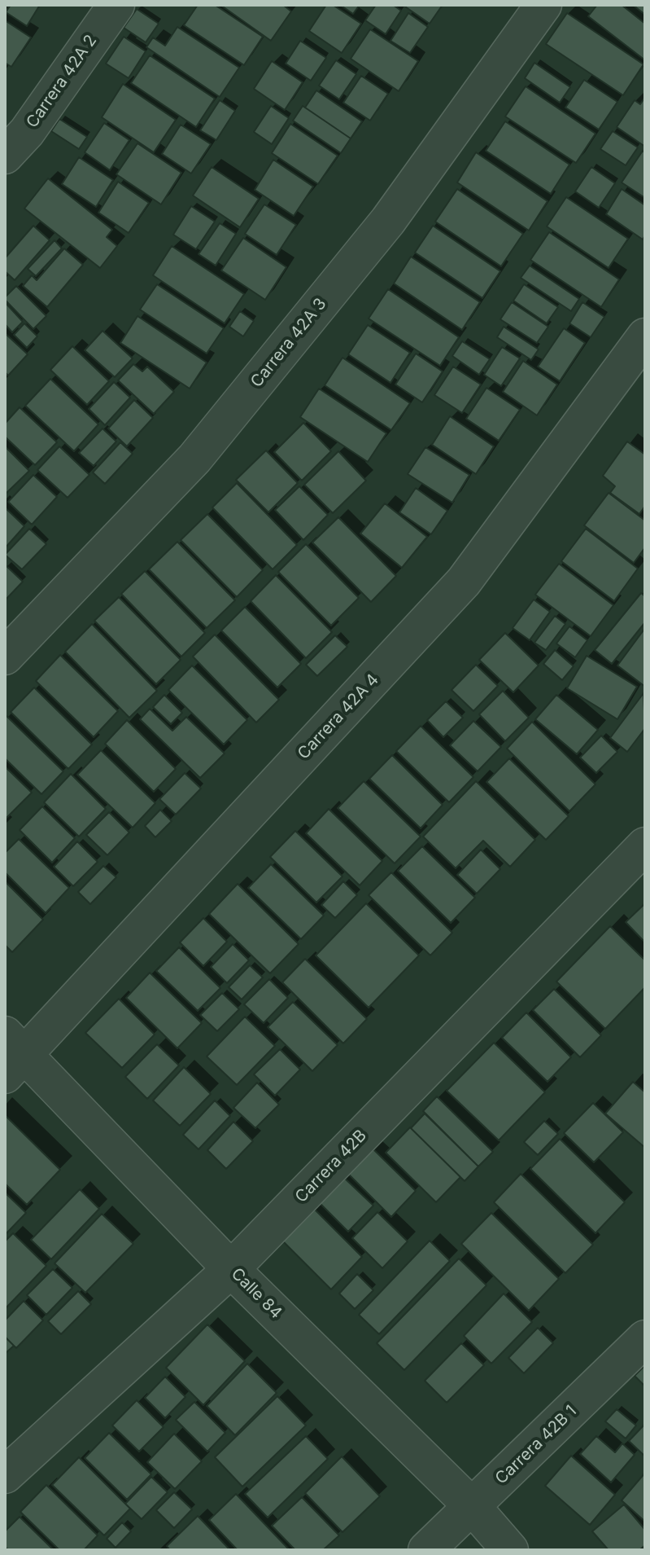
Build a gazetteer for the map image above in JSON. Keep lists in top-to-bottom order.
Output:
{
  "streets": {
    "street": [
      "Carrera 42A 2",
      "Carrera 42A 3",
      "Carrera 42A 4",
      "Carrera 42B",
      "Calle 84",
      "Carrera 42B 1"
    ]
  },
  "crossings": [
    ["Carrera 42A 4", "Calle 84"],
    ["Carrera 42B", "Calle 84"],
    ["Calle 84", "Carrera 42B 1"]
  ]
}
